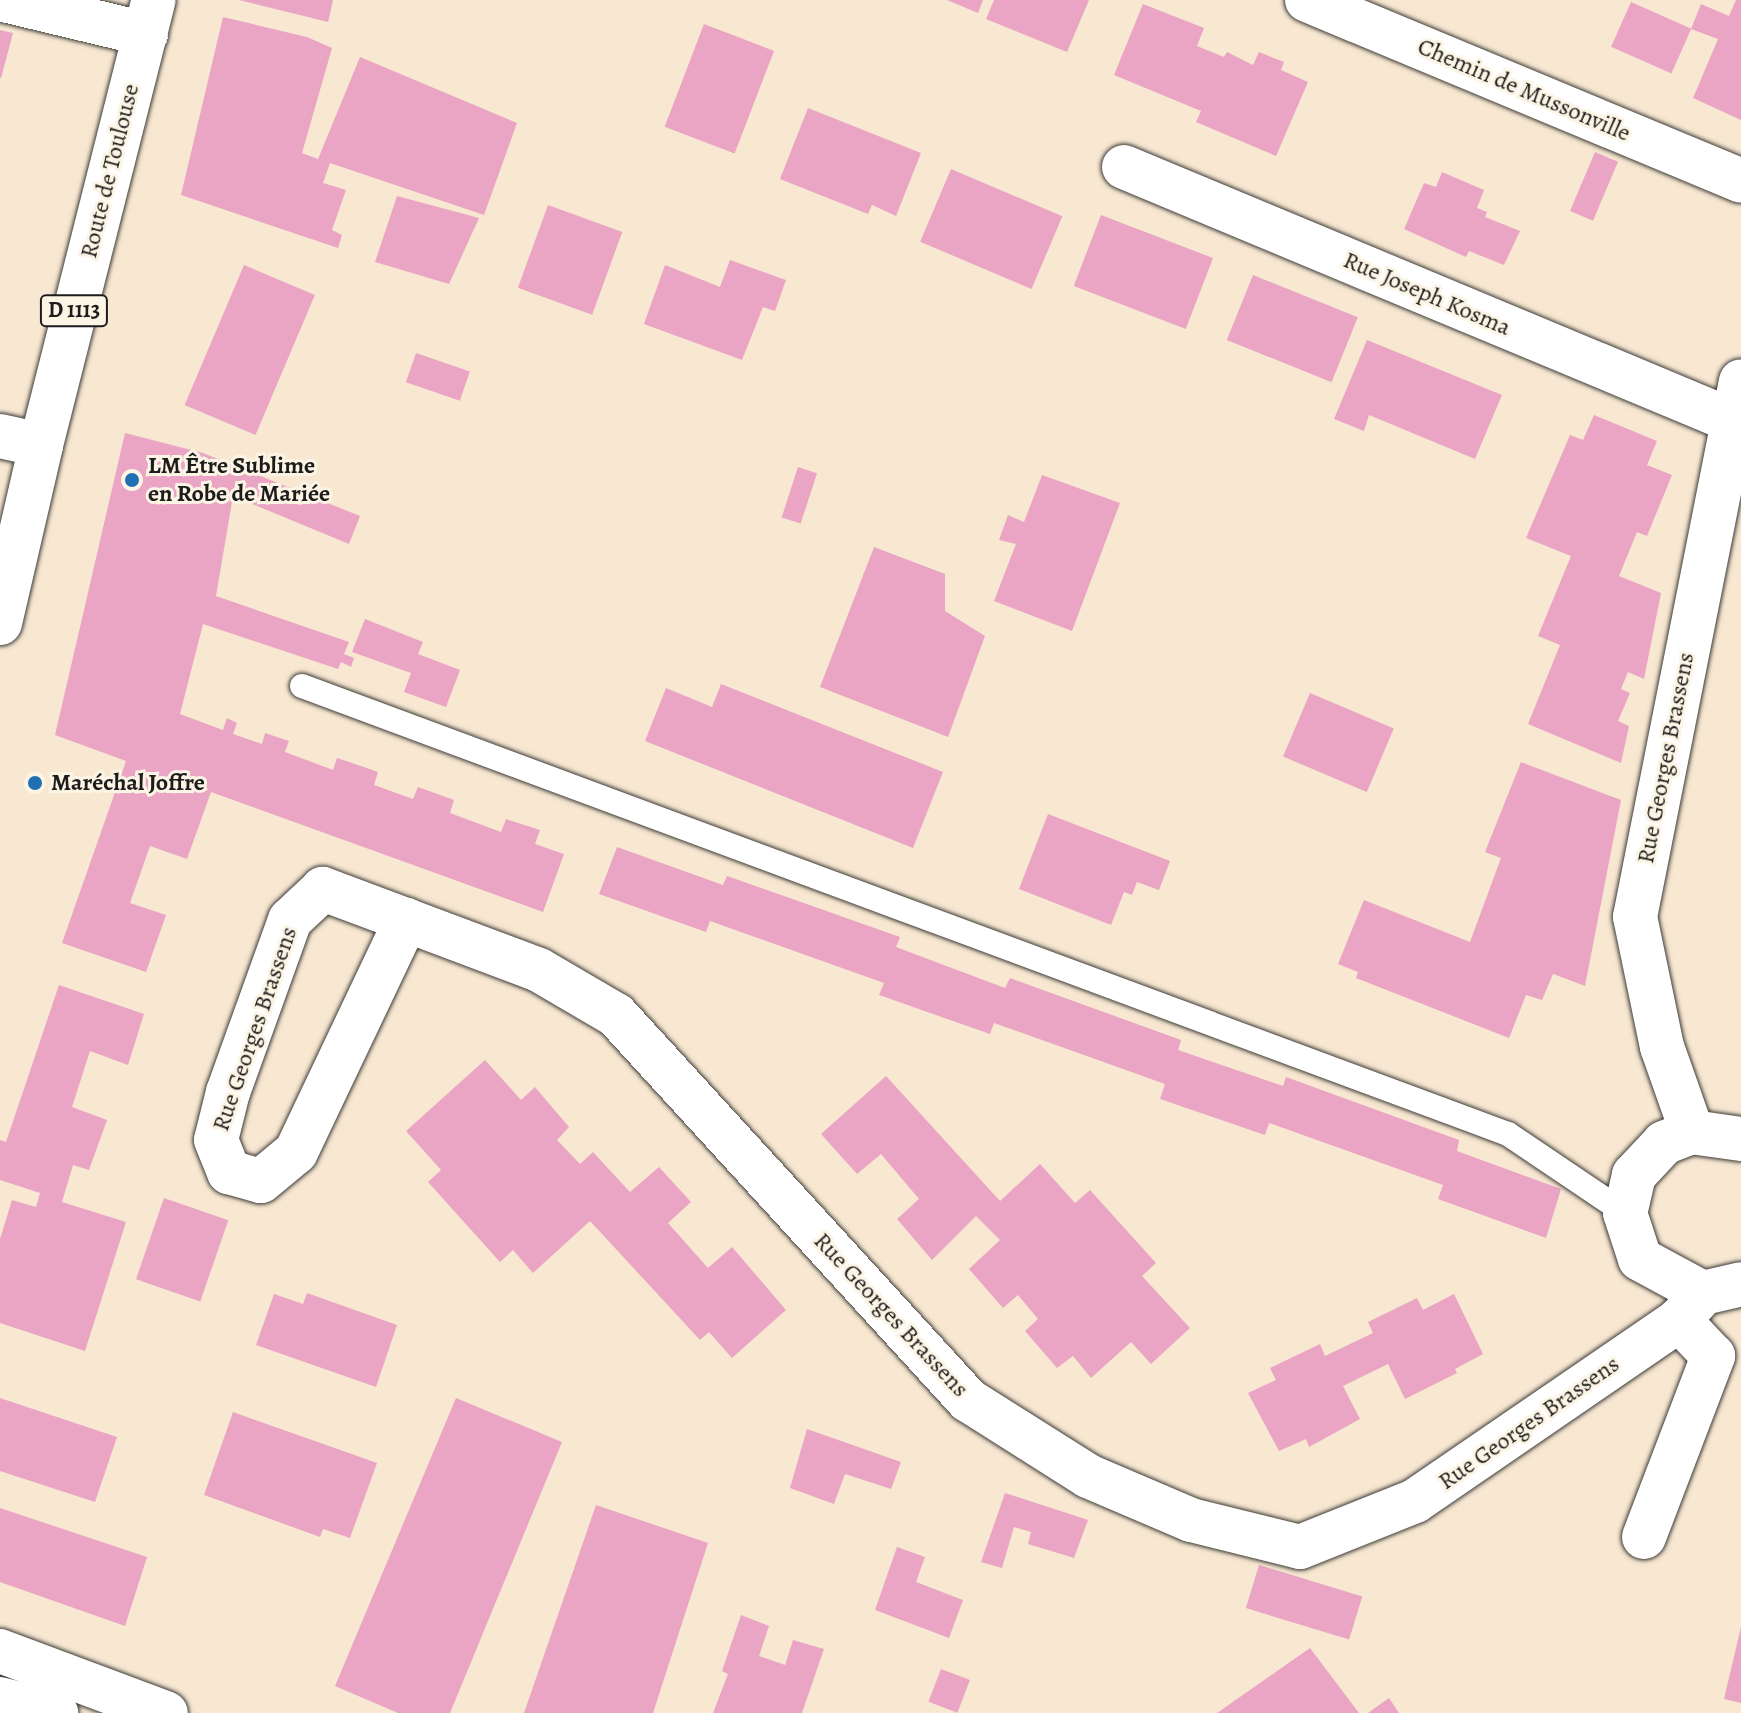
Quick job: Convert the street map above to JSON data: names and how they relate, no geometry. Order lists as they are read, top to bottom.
{
  "streets": {
    "street": [
      "Chemin de Mussonville",
      "Route de Toulouse",
      "Rue Joseph Kosma",
      "D 1113",
      "Rue Georges Brassens"
    ]
  },
  "crossings": [
    ["Rue Joseph Kosma", "Rue Georges Brassens"]
  ],
  "places": ["LM Être Sublime en Robe de Mariée", "Maréchal Joffre"]
}
